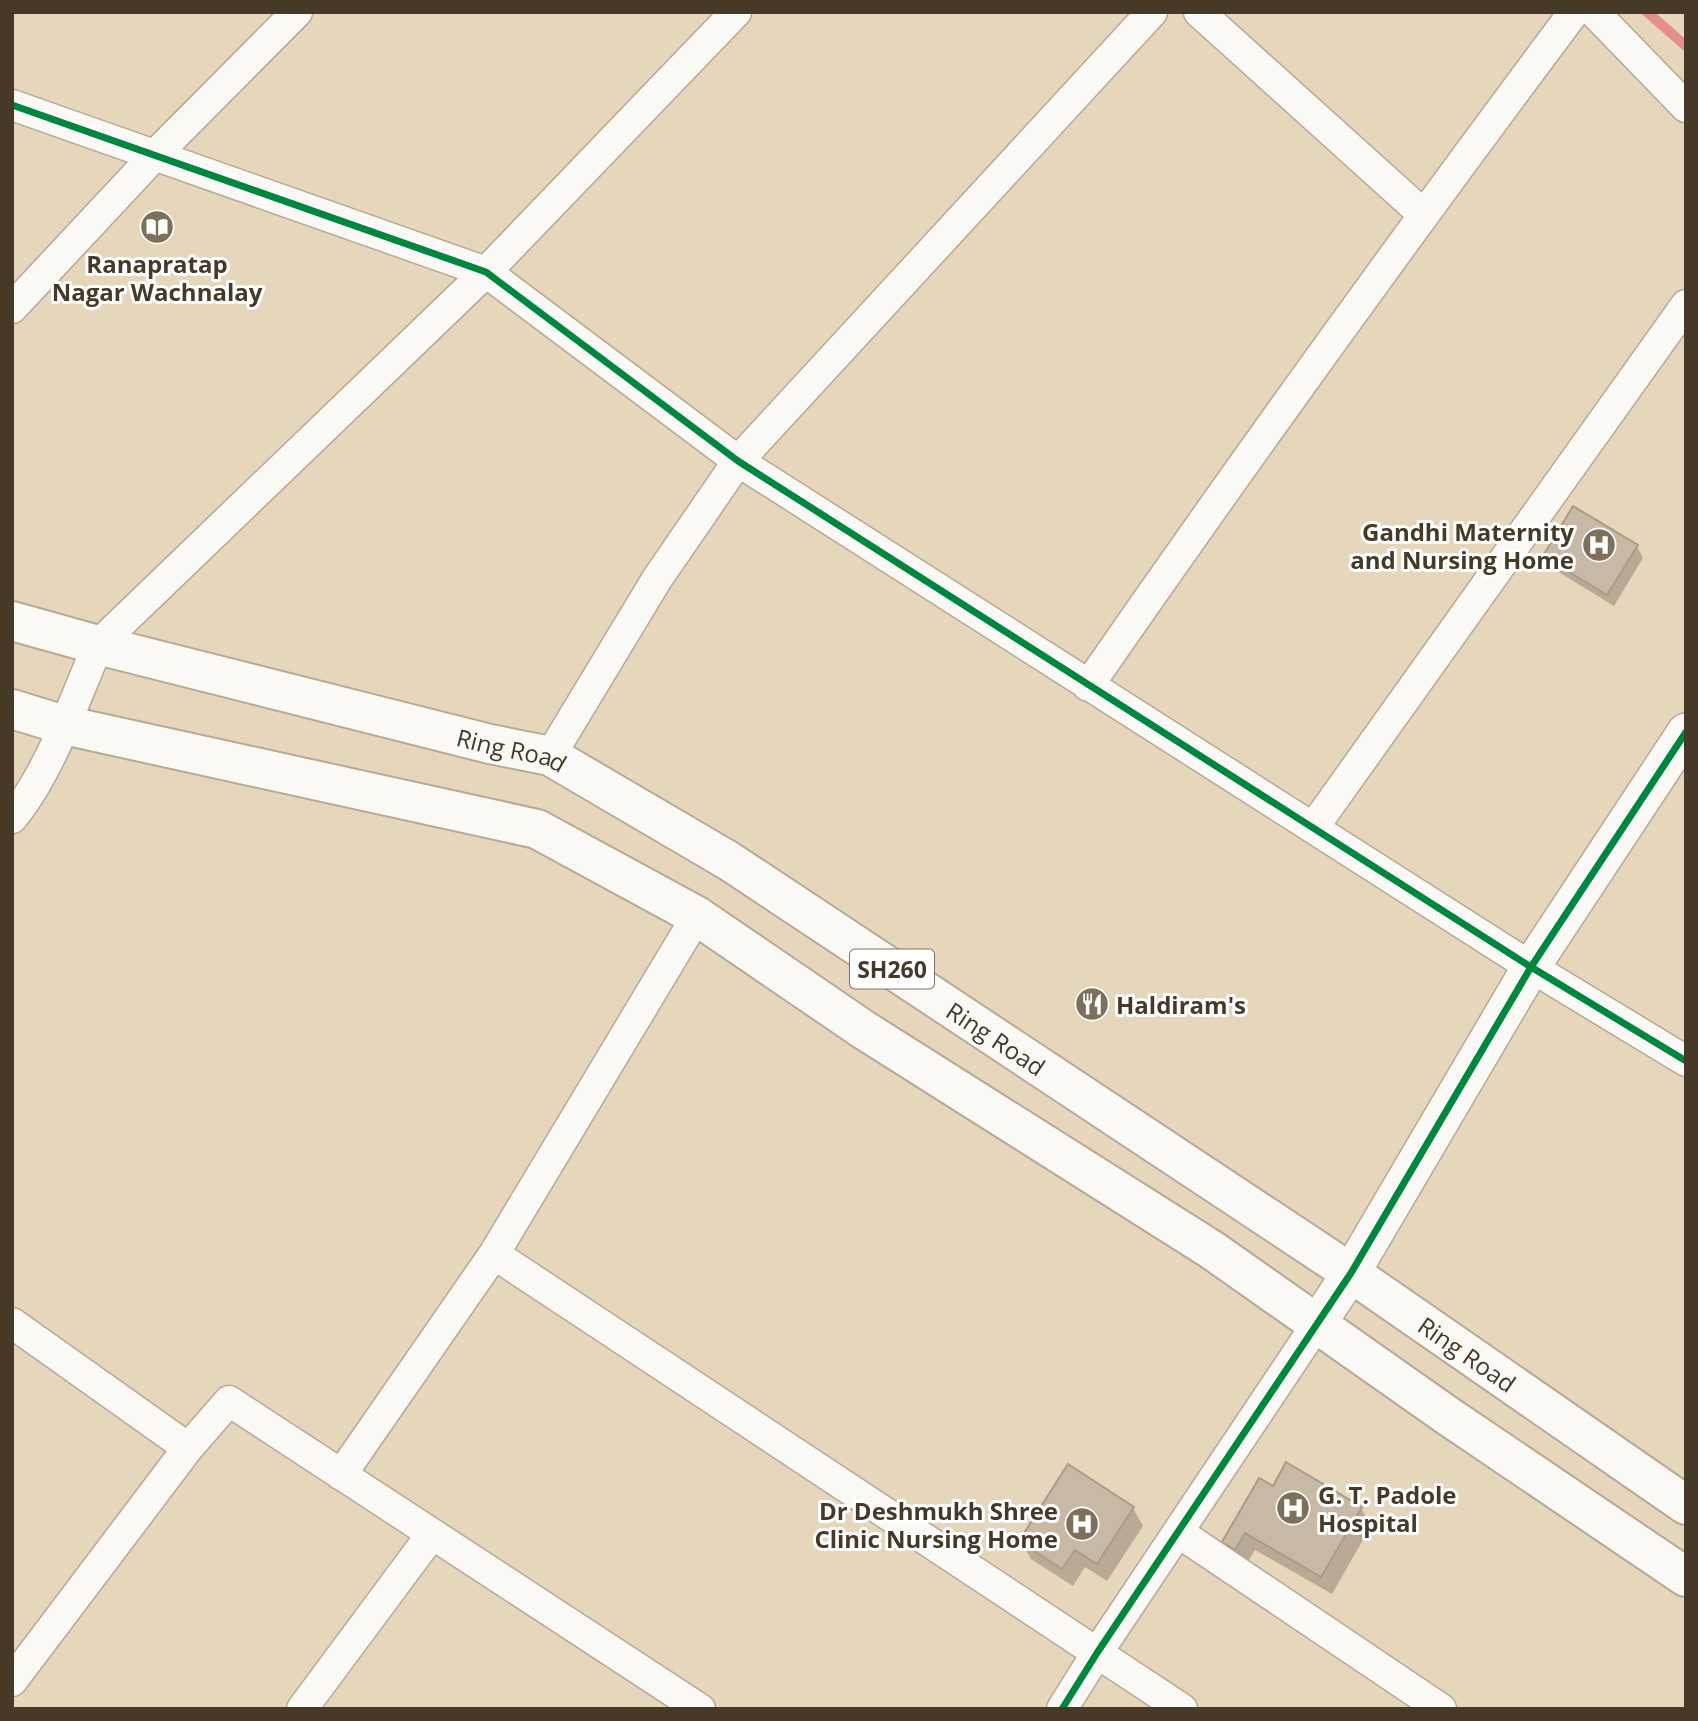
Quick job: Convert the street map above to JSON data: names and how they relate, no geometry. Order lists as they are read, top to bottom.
{
  "streets": {
    "main road": ["Ring Road", "SH260"]
  },
  "places": {
    "library": ["Ranapratap Nagar Wachnalay"],
    "hospital": ["Gandhi Maternity and Nursing Home", "G. T. Padole Hospital", "Dr Deshmukh Shree Clinic Nursing Home"],
    "restaurant": ["Haldiram's"]
  }
}
